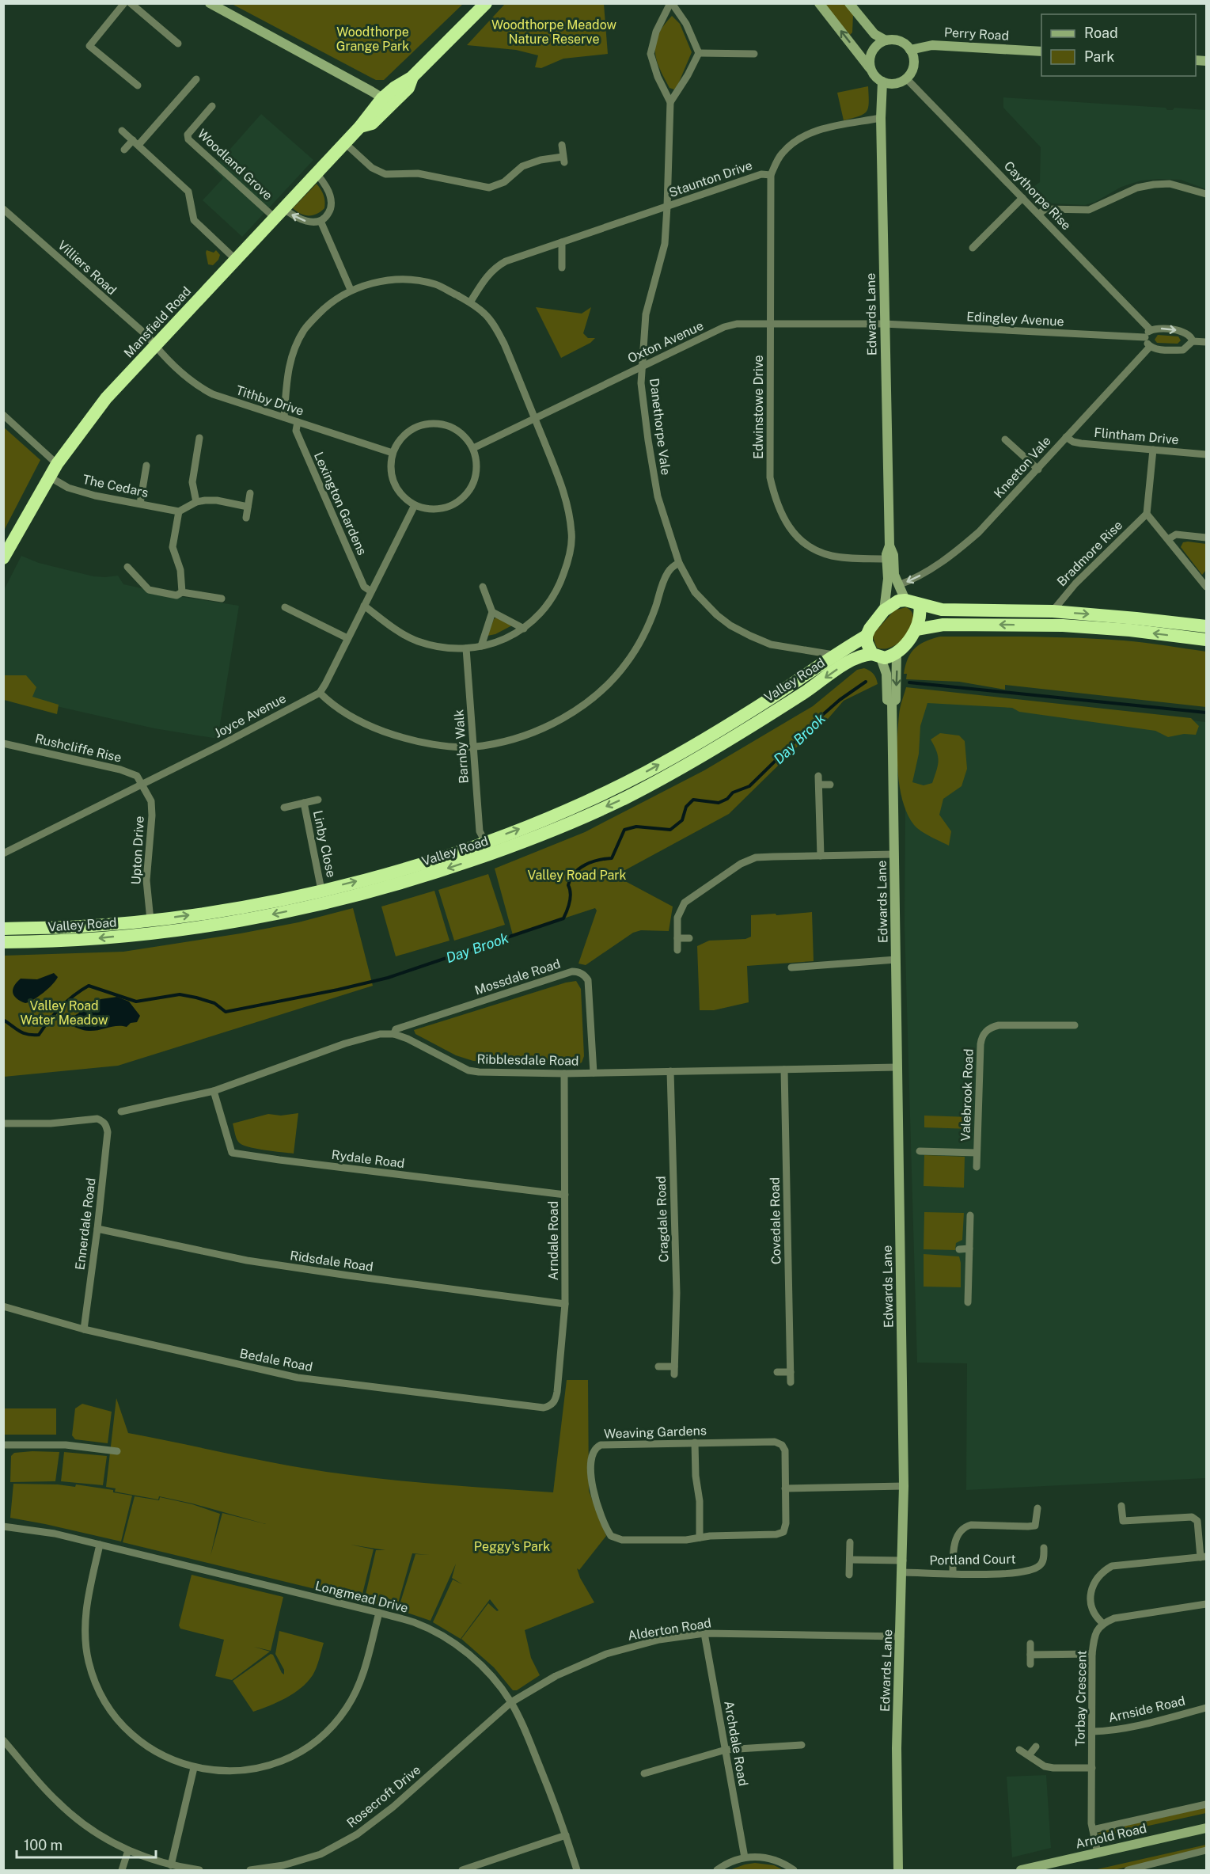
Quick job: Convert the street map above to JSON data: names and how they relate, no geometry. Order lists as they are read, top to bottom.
{
  "streets": {
    "highway": ["Mansfield Road", "Valley Road"],
    "street": [
      "Perry Road",
      "Woodland Grove",
      "Staunton Drive",
      "Caythorpe Rise",
      "Villiers Road",
      "Edwards Lane",
      "Edingley Avenue",
      "Oxton Avenue",
      "Tithby Drive",
      "Edwinstowe Drive",
      "Danethorpe Vale",
      "Flintham Drive",
      "Kneeton Vale",
      "The Cedars",
      "Lexington Gardens",
      "Bradmore Rise",
      "Joyce Avenue",
      "Barnby Walk",
      "Rushcliffe Rise",
      "Linby Close",
      "Upton Drive",
      "Mossdale Road",
      "Ribblesdale Road",
      "Valebrook Road",
      "Rydale Road",
      "Cragdale Road",
      "Covedale Road",
      "Ennerdale Road",
      "Arndale Road",
      "Ridsdale Road",
      "Bedale Road",
      "Weaving Gardens",
      "Portland Court",
      "Longmead Drive",
      "Alderton Road",
      "Torbay Crescent",
      "Arnside Road",
      "Archdale Road",
      "Rosecroft Drive",
      "Arnold Road"
    ]
  },
  "crossings": [
    ["Perry Road", "Caythorpe Rise"],
    ["Perry Road", "Edwards Lane"],
    ["Woodland Grove", "Mansfield Road"],
    ["Staunton Drive", "Edwards Lane"],
    ["Staunton Drive", "Edwinstowe Drive"],
    ["Staunton Drive", "Danethorpe Vale"],
    ["Caythorpe Rise", "Edwards Lane"],
    ["Villiers Road", "Mansfield Road"],
    ["Villiers Road", "Tithby Drive"],
    ["Edwards Lane", "Edingley Avenue"],
    ["Edwards Lane", "Oxton Avenue"],
    ["Edwards Lane", "Edwinstowe Drive"],
    ["Edwards Lane", "Kneeton Vale"],
    ["Edwards Lane", "Valley Road"],
    ["Edwards Lane", "Ribblesdale Road"],
    ["Edwards Lane", "Portland Court"],
    ["Edwards Lane", "Alderton Road"],
    ["Edingley Avenue", "Oxton Avenue"],
    ["Mansfield Road", "Tithby Drive"],
    ["Mansfield Road", "The Cedars"],
    ["Oxton Avenue", "Tithby Drive"],
    ["Oxton Avenue", "Edwinstowe Drive"],
    ["Oxton Avenue", "Danethorpe Vale"],
    ["Tithby Drive", "Lexington Gardens"],
    ["Danethorpe Vale", "Valley Road"],
    ["Flintham Drive", "Kneeton Vale"],
    ["Valley Road", "Barnby Walk"],
    ["Valley Road", "Linby Close"],
    ["Valley Road", "Upton Drive"],
    ["Joyce Avenue", "Rushcliffe Rise"],
    ["Joyce Avenue", "Upton Drive"],
    ["Rushcliffe Rise", "Upton Drive"],
    ["Mossdale Road", "Ribblesdale Road"],
    ["Ribblesdale Road", "Rydale Road"],
    ["Ribblesdale Road", "Cragdale Road"],
    ["Ribblesdale Road", "Covedale Road"],
    ["Ribblesdale Road", "Arndale Road"],
    ["Rydale Road", "Arndale Road"],
    ["Ennerdale Road", "Ridsdale Road"],
    ["Ennerdale Road", "Bedale Road"],
    ["Arndale Road", "Ridsdale Road"],
    ["Arndale Road", "Bedale Road"],
    ["Longmead Drive", "Alderton Road"],
    ["Longmead Drive", "Rosecroft Drive"],
    ["Alderton Road", "Archdale Road"],
    ["Alderton Road", "Rosecroft Drive"],
    ["Torbay Crescent", "Arnside Road"],
    ["Torbay Crescent", "Arnold Road"]
  ],
  "one_way": ["Kneeton Vale"],
  "water": ["Day Brook"],
  "parks": [
    "Woodthorpe Meadow Nature Reserve",
    "Woodthorpe Grange Park",
    "Valley Road Park",
    "Valley Road Water Meadow",
    "Peggy's Park"
  ],
  "legend": ["Road", "Park"],
  "scale_bar": "100 m"
}
